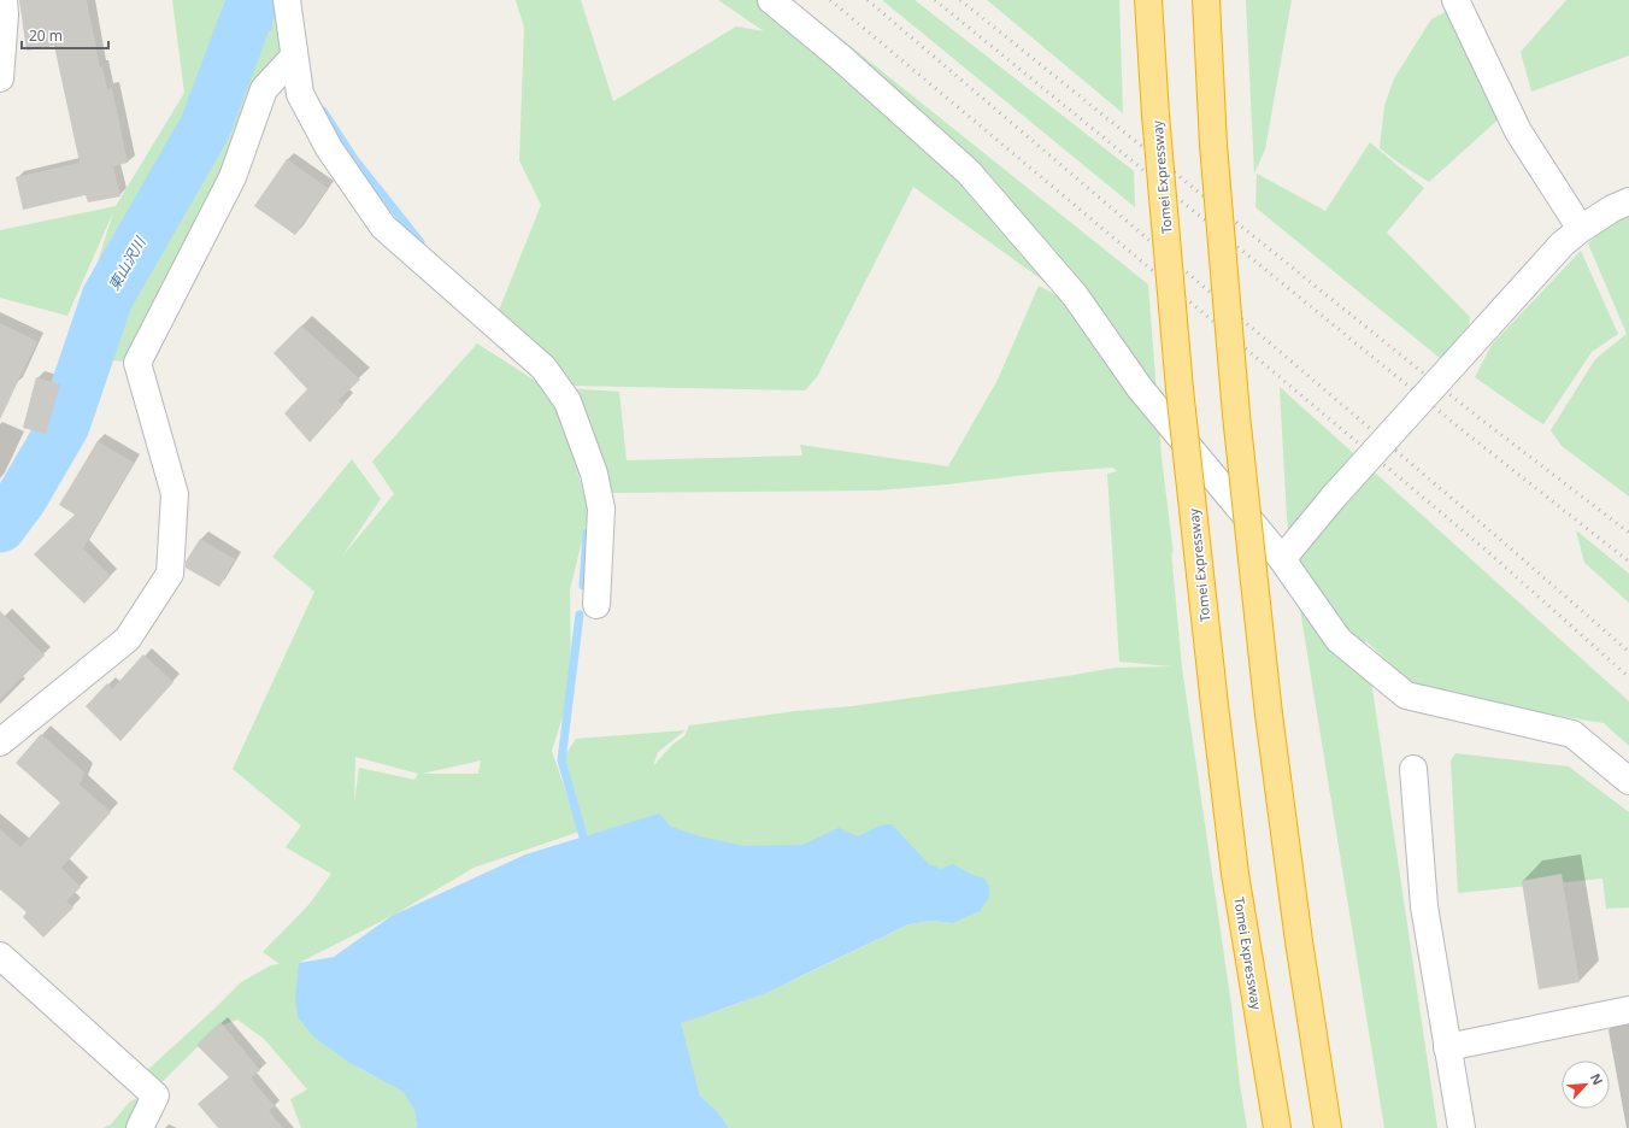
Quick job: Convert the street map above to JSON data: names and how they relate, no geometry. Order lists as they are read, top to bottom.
{
  "streets": {
    "highway": ["Tomei Expressway"]
  },
  "water": ["東山沢川"],
  "scale_bar": "20 m",
  "north": "top right"
}
